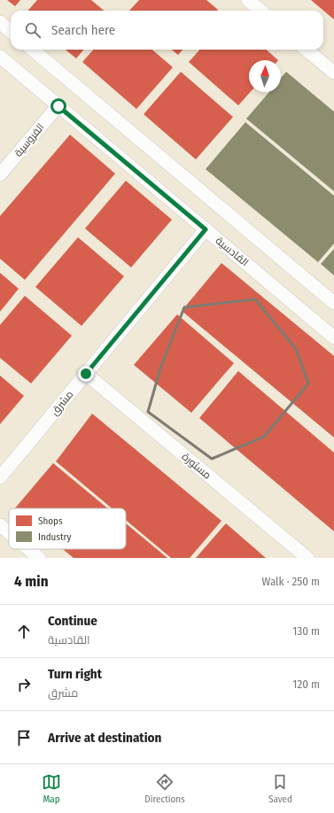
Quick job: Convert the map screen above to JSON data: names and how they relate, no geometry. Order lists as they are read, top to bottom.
{
  "streets": {
    "street": [
      "الفروسية",
      "القادسية",
      "مشرق",
      "مستورة"
    ]
  },
  "crossings": [
    ["الفروسية", "القادسية"],
    ["القادسية", "مشرق"],
    ["مشرق", "مستورة"]
  ],
  "legend": ["Shops", "Industry"],
  "north": "top",
  "page": {
    "search": "Search here",
    "heading": ["4 min", "Walk · 250 m"],
    "list": [
      ["Continue", "القادسية", "130 m"],
      ["Turn right", "مشرق", "120 m"],
      "Arrive at destination"
    ],
    "nav": ["Map", "Directions", "Saved"]
  }
}
